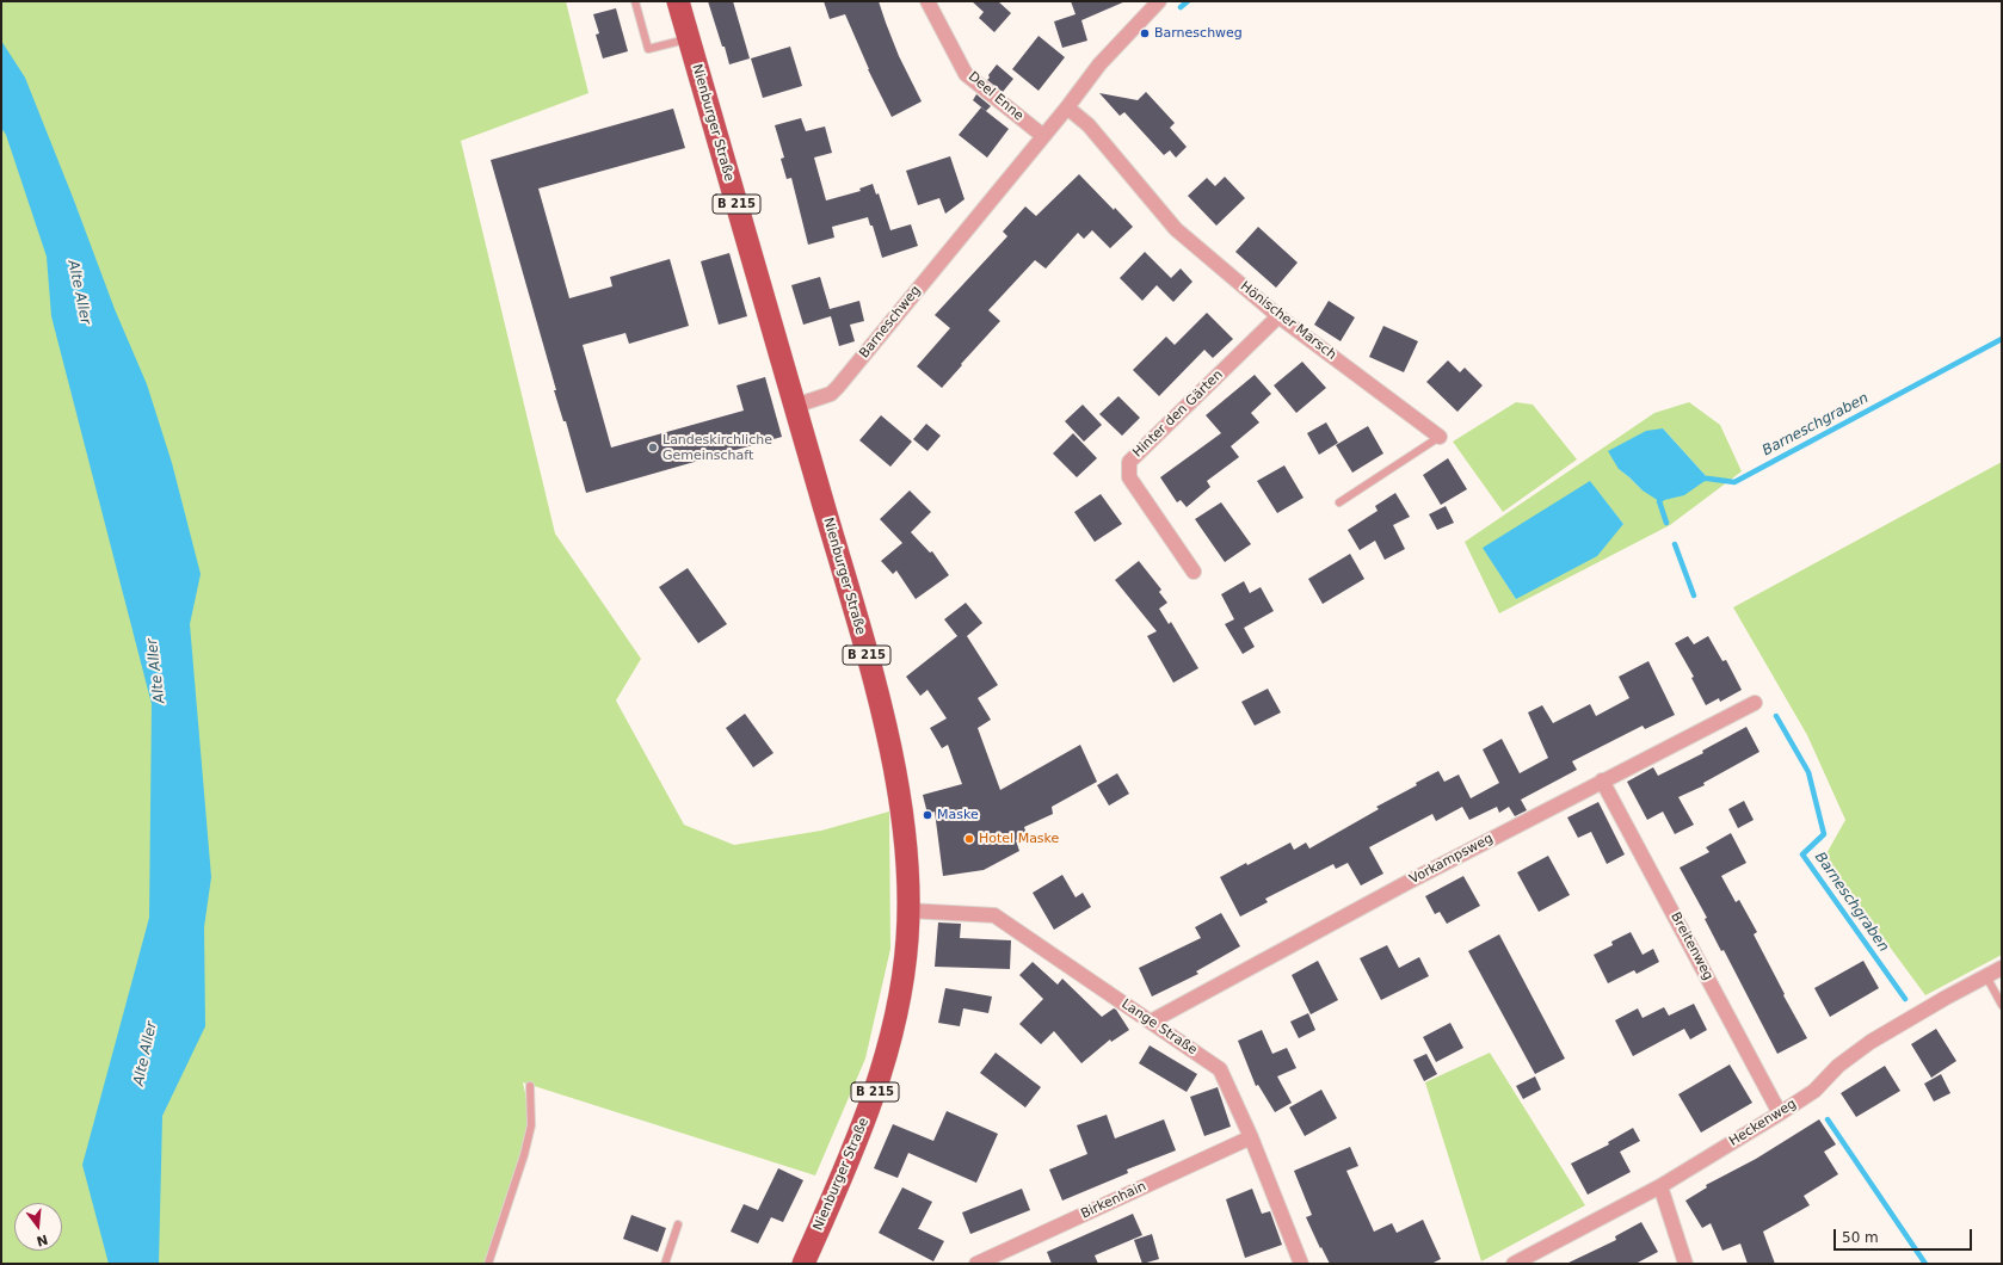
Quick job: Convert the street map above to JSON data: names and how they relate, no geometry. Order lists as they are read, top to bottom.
{
  "streets": {
    "main road": ["Nienburger Straße", "B 215"],
    "street": [
      "Deel Enne",
      "Hönischer Marsch",
      "Barneschweg",
      "Hinter den Gärten",
      "Vorkampsweg",
      "Breitenweg",
      "Lange Straße",
      "Heckenweg",
      "Birkenhain"
    ]
  },
  "crossings": [
    ["Deel Enne", "Barneschweg"],
    ["Nienburger Straße", "Barneschweg"],
    ["Nienburger Straße", "Lange Straße"],
    ["Hönischer Marsch", "Barneschweg"],
    ["Hönischer Marsch", "Hinter den Gärten"],
    ["Vorkampsweg", "Breitenweg"],
    ["Vorkampsweg", "Lange Straße"],
    ["Breitenweg", "Heckenweg"],
    ["Lange Straße", "Birkenhain"]
  ],
  "water": ["Alte Aller", "Barneschgraben"],
  "places": [
    "Barneschweg",
    "Landeskirchliche Gemeinschaft",
    "Maske",
    "Hotel Maske"
  ],
  "scale_bar": "50 m",
  "north": "bottom"
}
